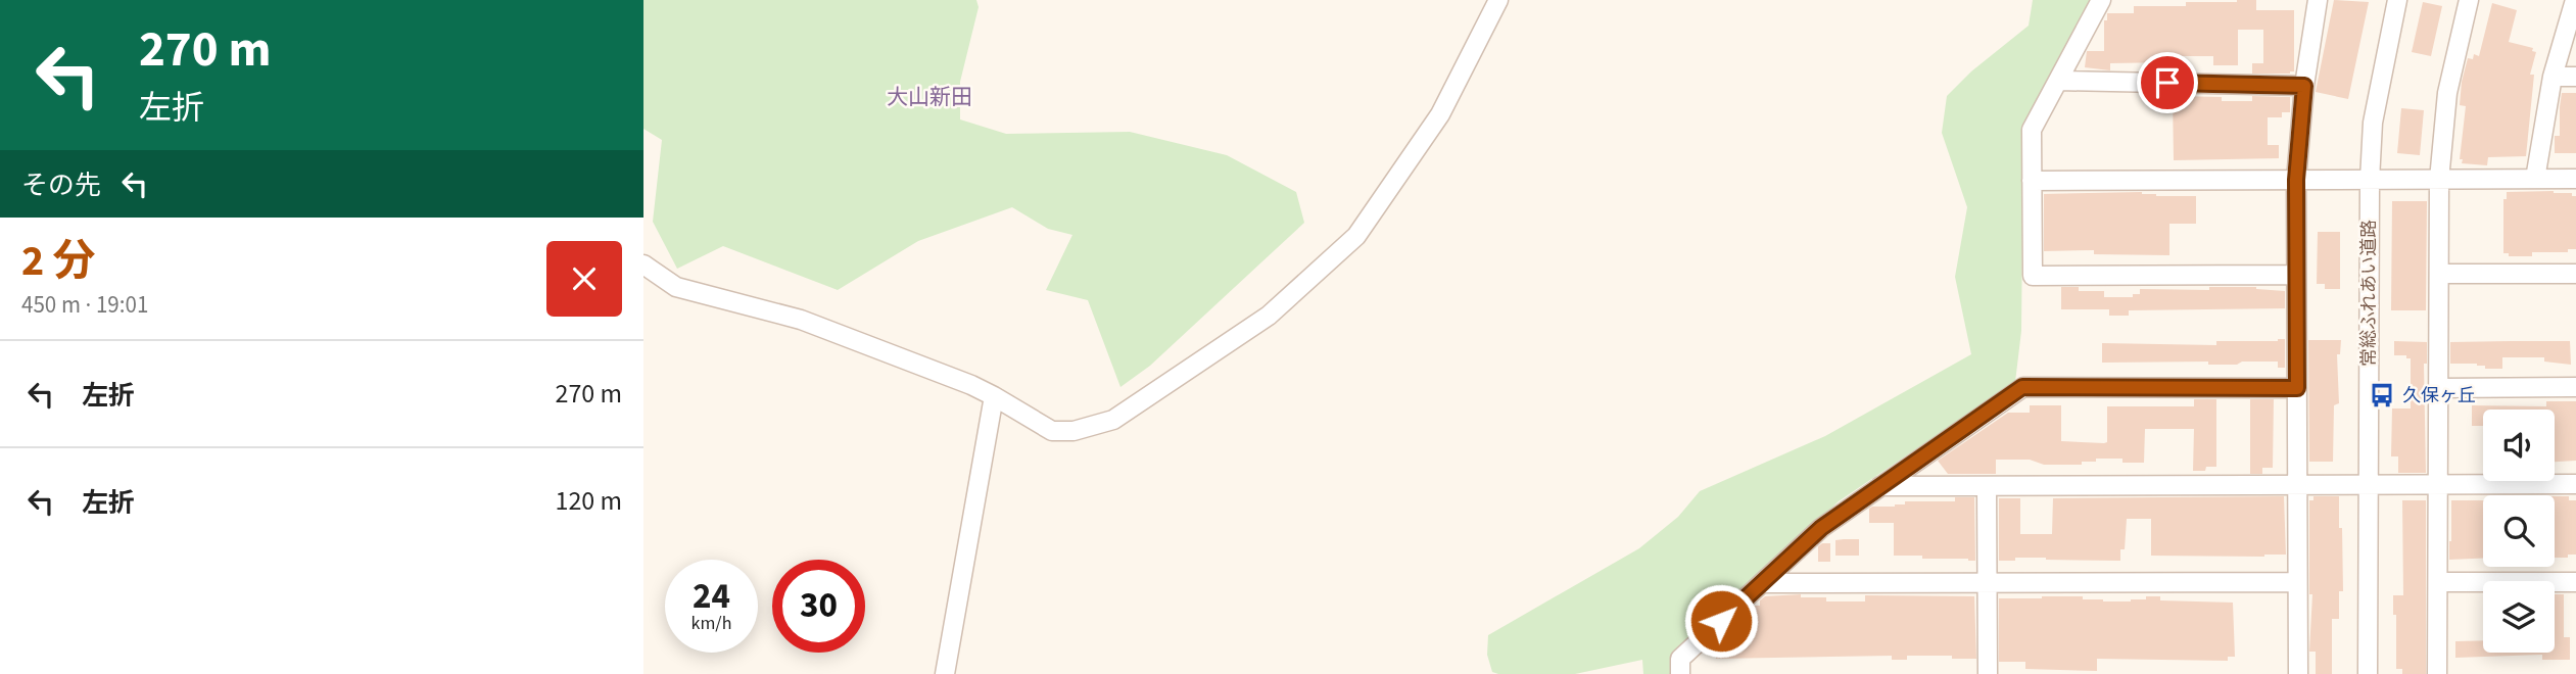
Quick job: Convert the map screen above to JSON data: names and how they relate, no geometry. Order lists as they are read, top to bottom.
{
  "streets": {
    "street": ["常総ふれあい道路"]
  },
  "districts": ["大山新田"],
  "places": {
    "bus stop": ["久保ヶ丘"]
  },
  "page": {
    "turn": ["270 m", "左折"],
    "then": "その先",
    "heading": ["2 分", "450 m · 19:01"],
    "list": [
      {
        "name": "左折",
        "value": "270 m"
      },
      {
        "name": "左折",
        "value": "120 m"
      }
    ],
    "speed": "24 km/h",
    "limit": "30"
  }
}
